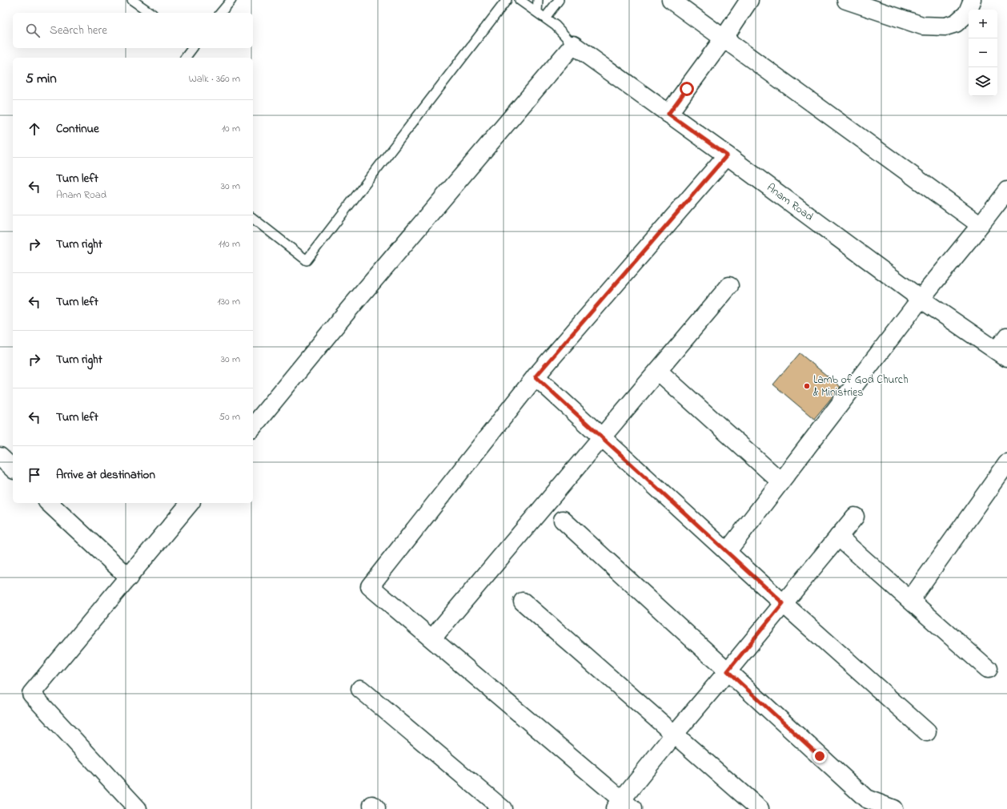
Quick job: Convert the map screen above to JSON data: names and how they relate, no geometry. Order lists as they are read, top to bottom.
{
  "streets": {
    "street": ["Anam Road"]
  },
  "places": ["Lamb of God Church & Ministries"],
  "page": {
    "map_buttons": ["+", "−"],
    "search": "Search here",
    "heading": ["5 min", "Walk · 360 m"],
    "list": [
      ["Continue", "10 m"],
      ["Turn left", "Anam Road", "30 m"],
      ["Turn right", "110 m"],
      ["Turn left", "130 m"],
      ["Turn right", "30 m"],
      ["Turn left", "50 m"],
      "Arrive at destination"
    ]
  }
}
